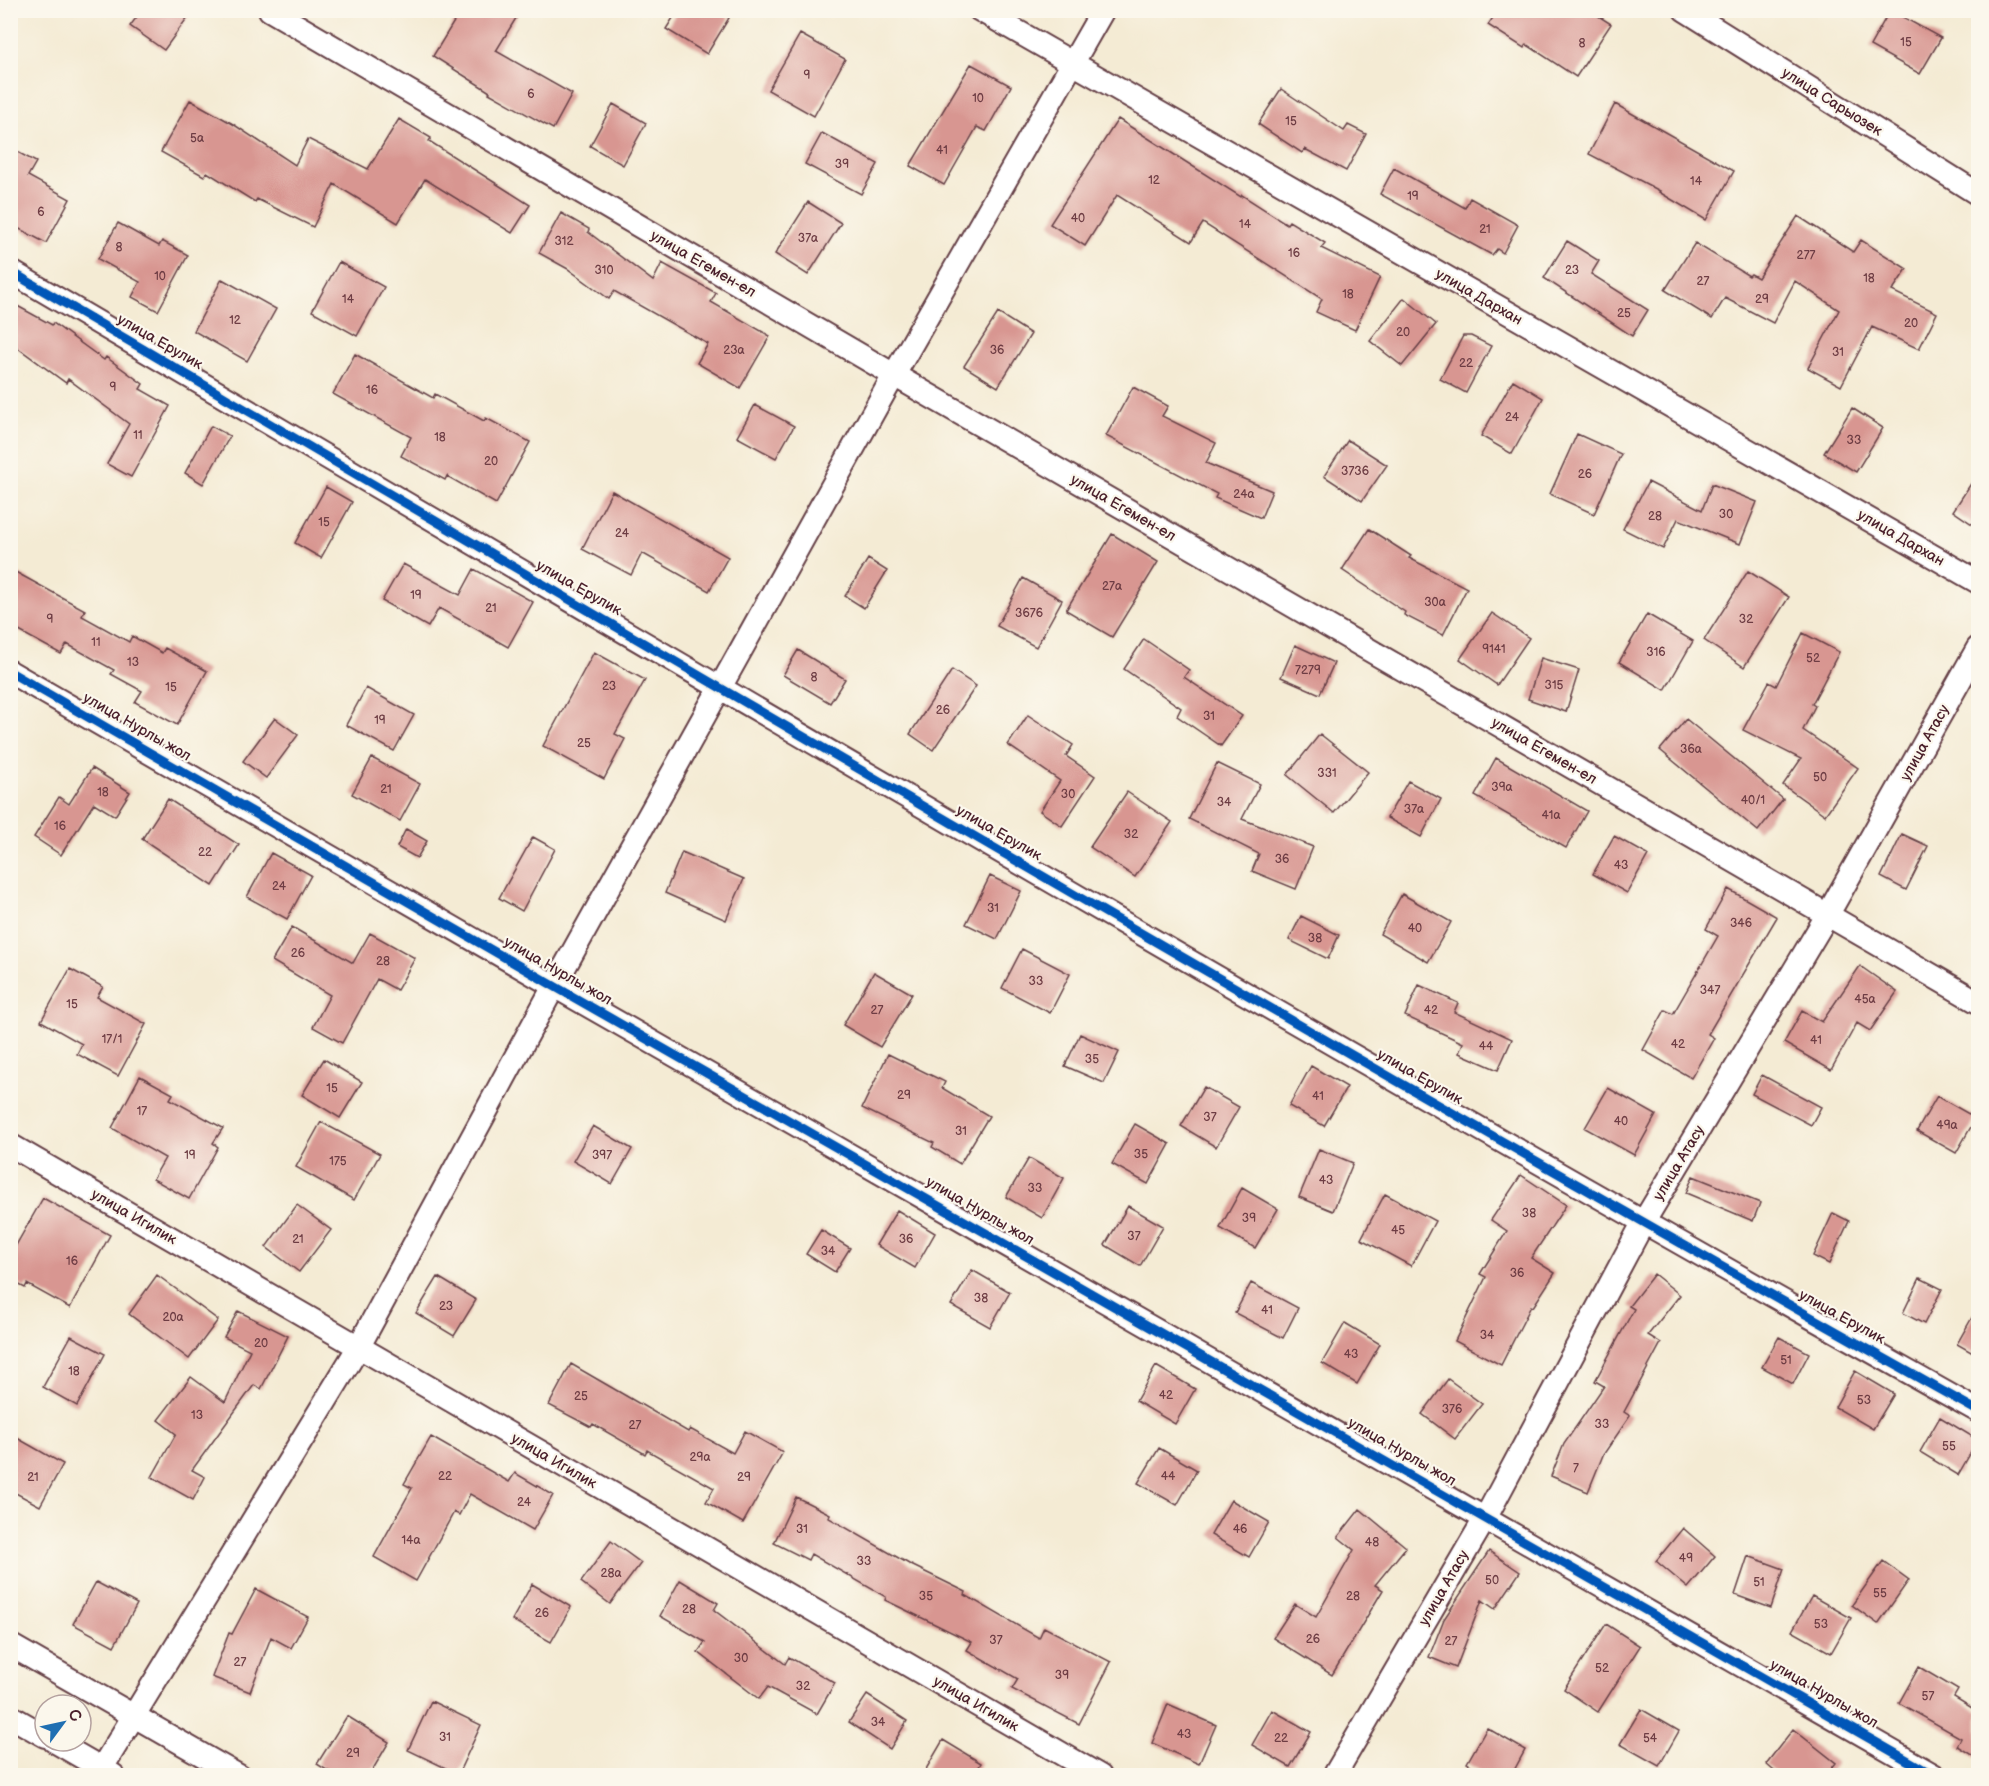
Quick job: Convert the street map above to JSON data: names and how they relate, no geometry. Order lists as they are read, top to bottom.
{
  "streets": {
    "street": [
      "улица Сарыозек",
      "улица Егемен-ел",
      "улица Дархан",
      "улица Ерулик",
      "улица Нурлы жол",
      "улица Атасу",
      "улица Игилик"
    ]
  },
  "crossings": [
    ["улица Егемен-ел", "улица Атасу"],
    ["улица Ерулик", "улица Атасу"],
    ["улица Нурлы жол", "улица Атасу"]
  ],
  "house_numbers": [
    "15",
    "8",
    "9",
    "6",
    "10",
    "15",
    "5а",
    "41",
    "39",
    "12",
    "14",
    "19",
    "6",
    "40",
    "14",
    "21",
    "37а",
    "312",
    "8",
    "16",
    "277",
    "310",
    "23",
    "10",
    "18",
    "27",
    "18",
    "14",
    "29",
    "25",
    "12",
    "20",
    "20",
    "23а",
    "36",
    "31",
    "22",
    "9",
    "16",
    "24",
    "11",
    "18",
    "33",
    "20",
    "3736",
    "26",
    "24а",
    "30",
    "28",
    "15",
    "24",
    "27а",
    "19",
    "30а",
    "21",
    "3676",
    "9",
    "32",
    "11",
    "9141",
    "316",
    "52",
    "13",
    "7279",
    "8",
    "315",
    "23",
    "15",
    "26",
    "31",
    "19",
    "25",
    "36а",
    "331",
    "50",
    "39а",
    "21",
    "18",
    "30",
    "40/1",
    "34",
    "37а",
    "41а",
    "16",
    "32",
    "22",
    "36",
    "43",
    "24",
    "31",
    "346",
    "40",
    "38",
    "26",
    "28",
    "33",
    "347",
    "45а",
    "15",
    "27",
    "42",
    "17/1",
    "41",
    "42",
    "44",
    "35",
    "15",
    "29",
    "41",
    "17",
    "37",
    "40",
    "49а",
    "31",
    "35",
    "19",
    "397",
    "175",
    "43",
    "33",
    "38",
    "39",
    "45",
    "37",
    "21",
    "36",
    "34",
    "16",
    "36",
    "38",
    "23",
    "41",
    "20а",
    "34",
    "20",
    "43",
    "51",
    "18",
    "42",
    "25",
    "53",
    "376",
    "13",
    "33",
    "27",
    "55",
    "29а",
    "7",
    "22",
    "44",
    "21",
    "29",
    "24",
    "31",
    "46",
    "14а",
    "48",
    "49",
    "33",
    "28а",
    "50",
    "51",
    "55",
    "35",
    "28",
    "28",
    "26",
    "53",
    "26",
    "37",
    "27",
    "30",
    "27",
    "52",
    "39",
    "32",
    "57",
    "34",
    "43",
    "31",
    "22",
    "54",
    "29"
  ],
  "north": "top right"
}
